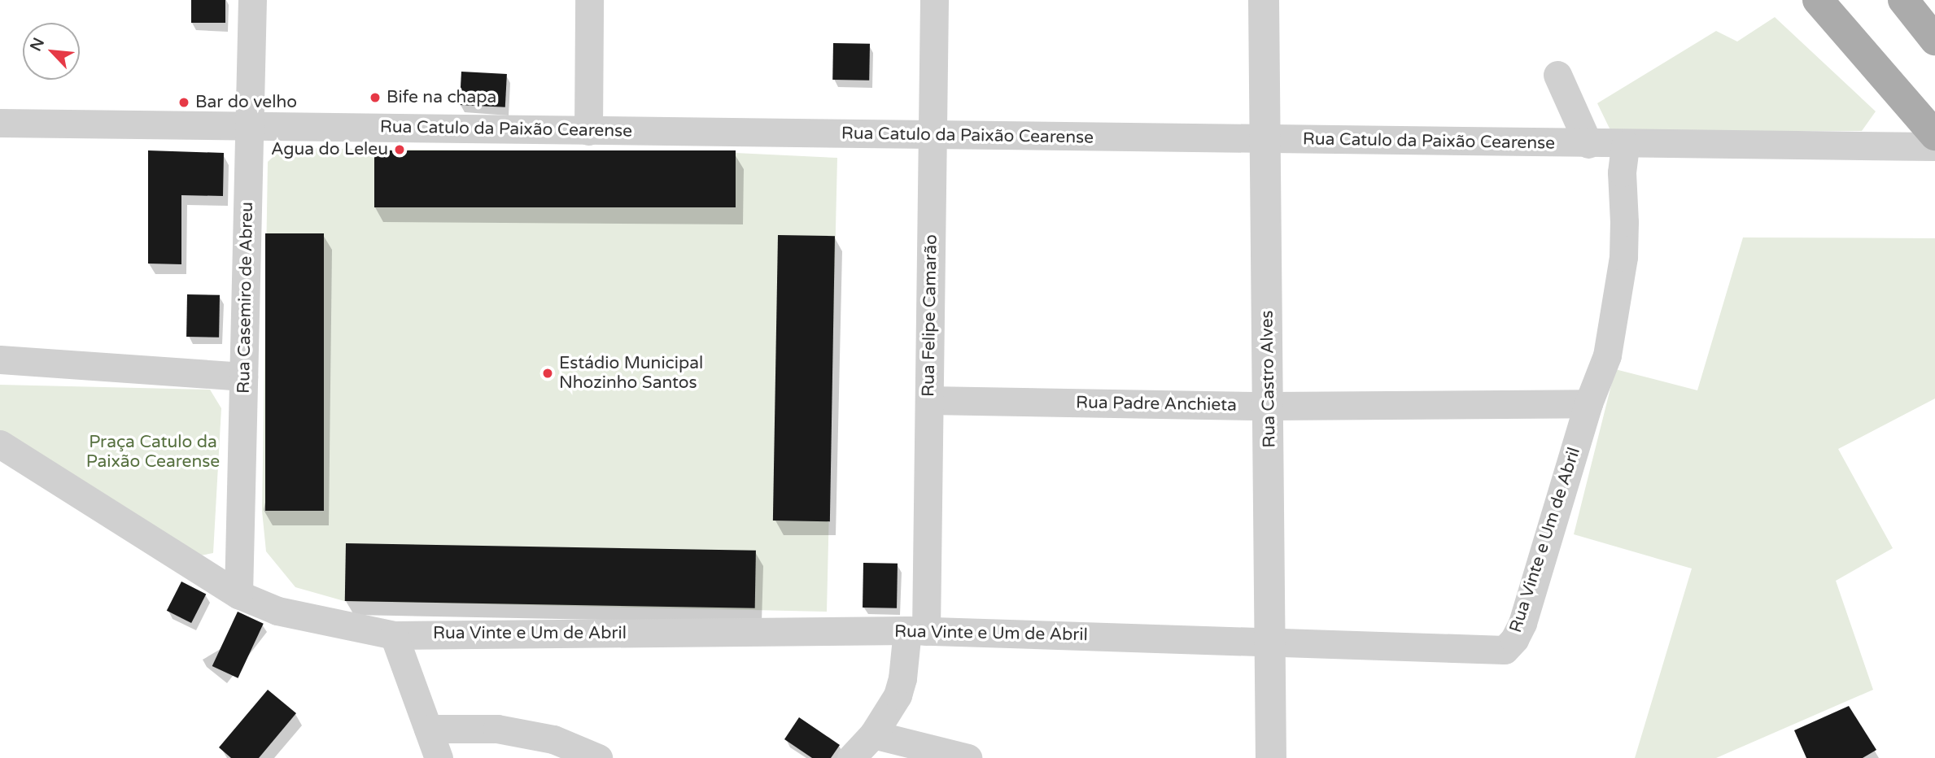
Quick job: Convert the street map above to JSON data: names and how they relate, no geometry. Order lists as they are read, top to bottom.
{
  "streets": {
    "street": [
      "Rua Catulo da Paixão Cearense",
      "Rua Casemiro de Abreu",
      "Rua Felipe Camarão",
      "Rua Castro Alves",
      "Rua Padre Anchieta",
      "Rua Vinte e Um de Abril"
    ]
  },
  "crossings": [
    ["Rua Catulo da Paixão Cearense", "Rua Casemiro de Abreu"],
    ["Rua Catulo da Paixão Cearense", "Rua Felipe Camarão"],
    ["Rua Catulo da Paixão Cearense", "Rua Castro Alves"],
    ["Rua Catulo da Paixão Cearense", "Rua Vinte e Um de Abril"],
    ["Rua Casemiro de Abreu", "Rua Vinte e Um de Abril"],
    ["Rua Felipe Camarão", "Rua Padre Anchieta"],
    ["Rua Felipe Camarão", "Rua Vinte e Um de Abril"],
    ["Rua Castro Alves", "Rua Padre Anchieta"],
    ["Rua Castro Alves", "Rua Vinte e Um de Abril"],
    ["Rua Padre Anchieta", "Rua Vinte e Um de Abril"]
  ],
  "parks": ["Praça Catulo da Paixão Cearense"],
  "places": [
    "Bife na chapa",
    "Bar do velho",
    "Agua do Leleu",
    "Estádio Municipal Nhozinho Santos"
  ],
  "north": "top left"
}
